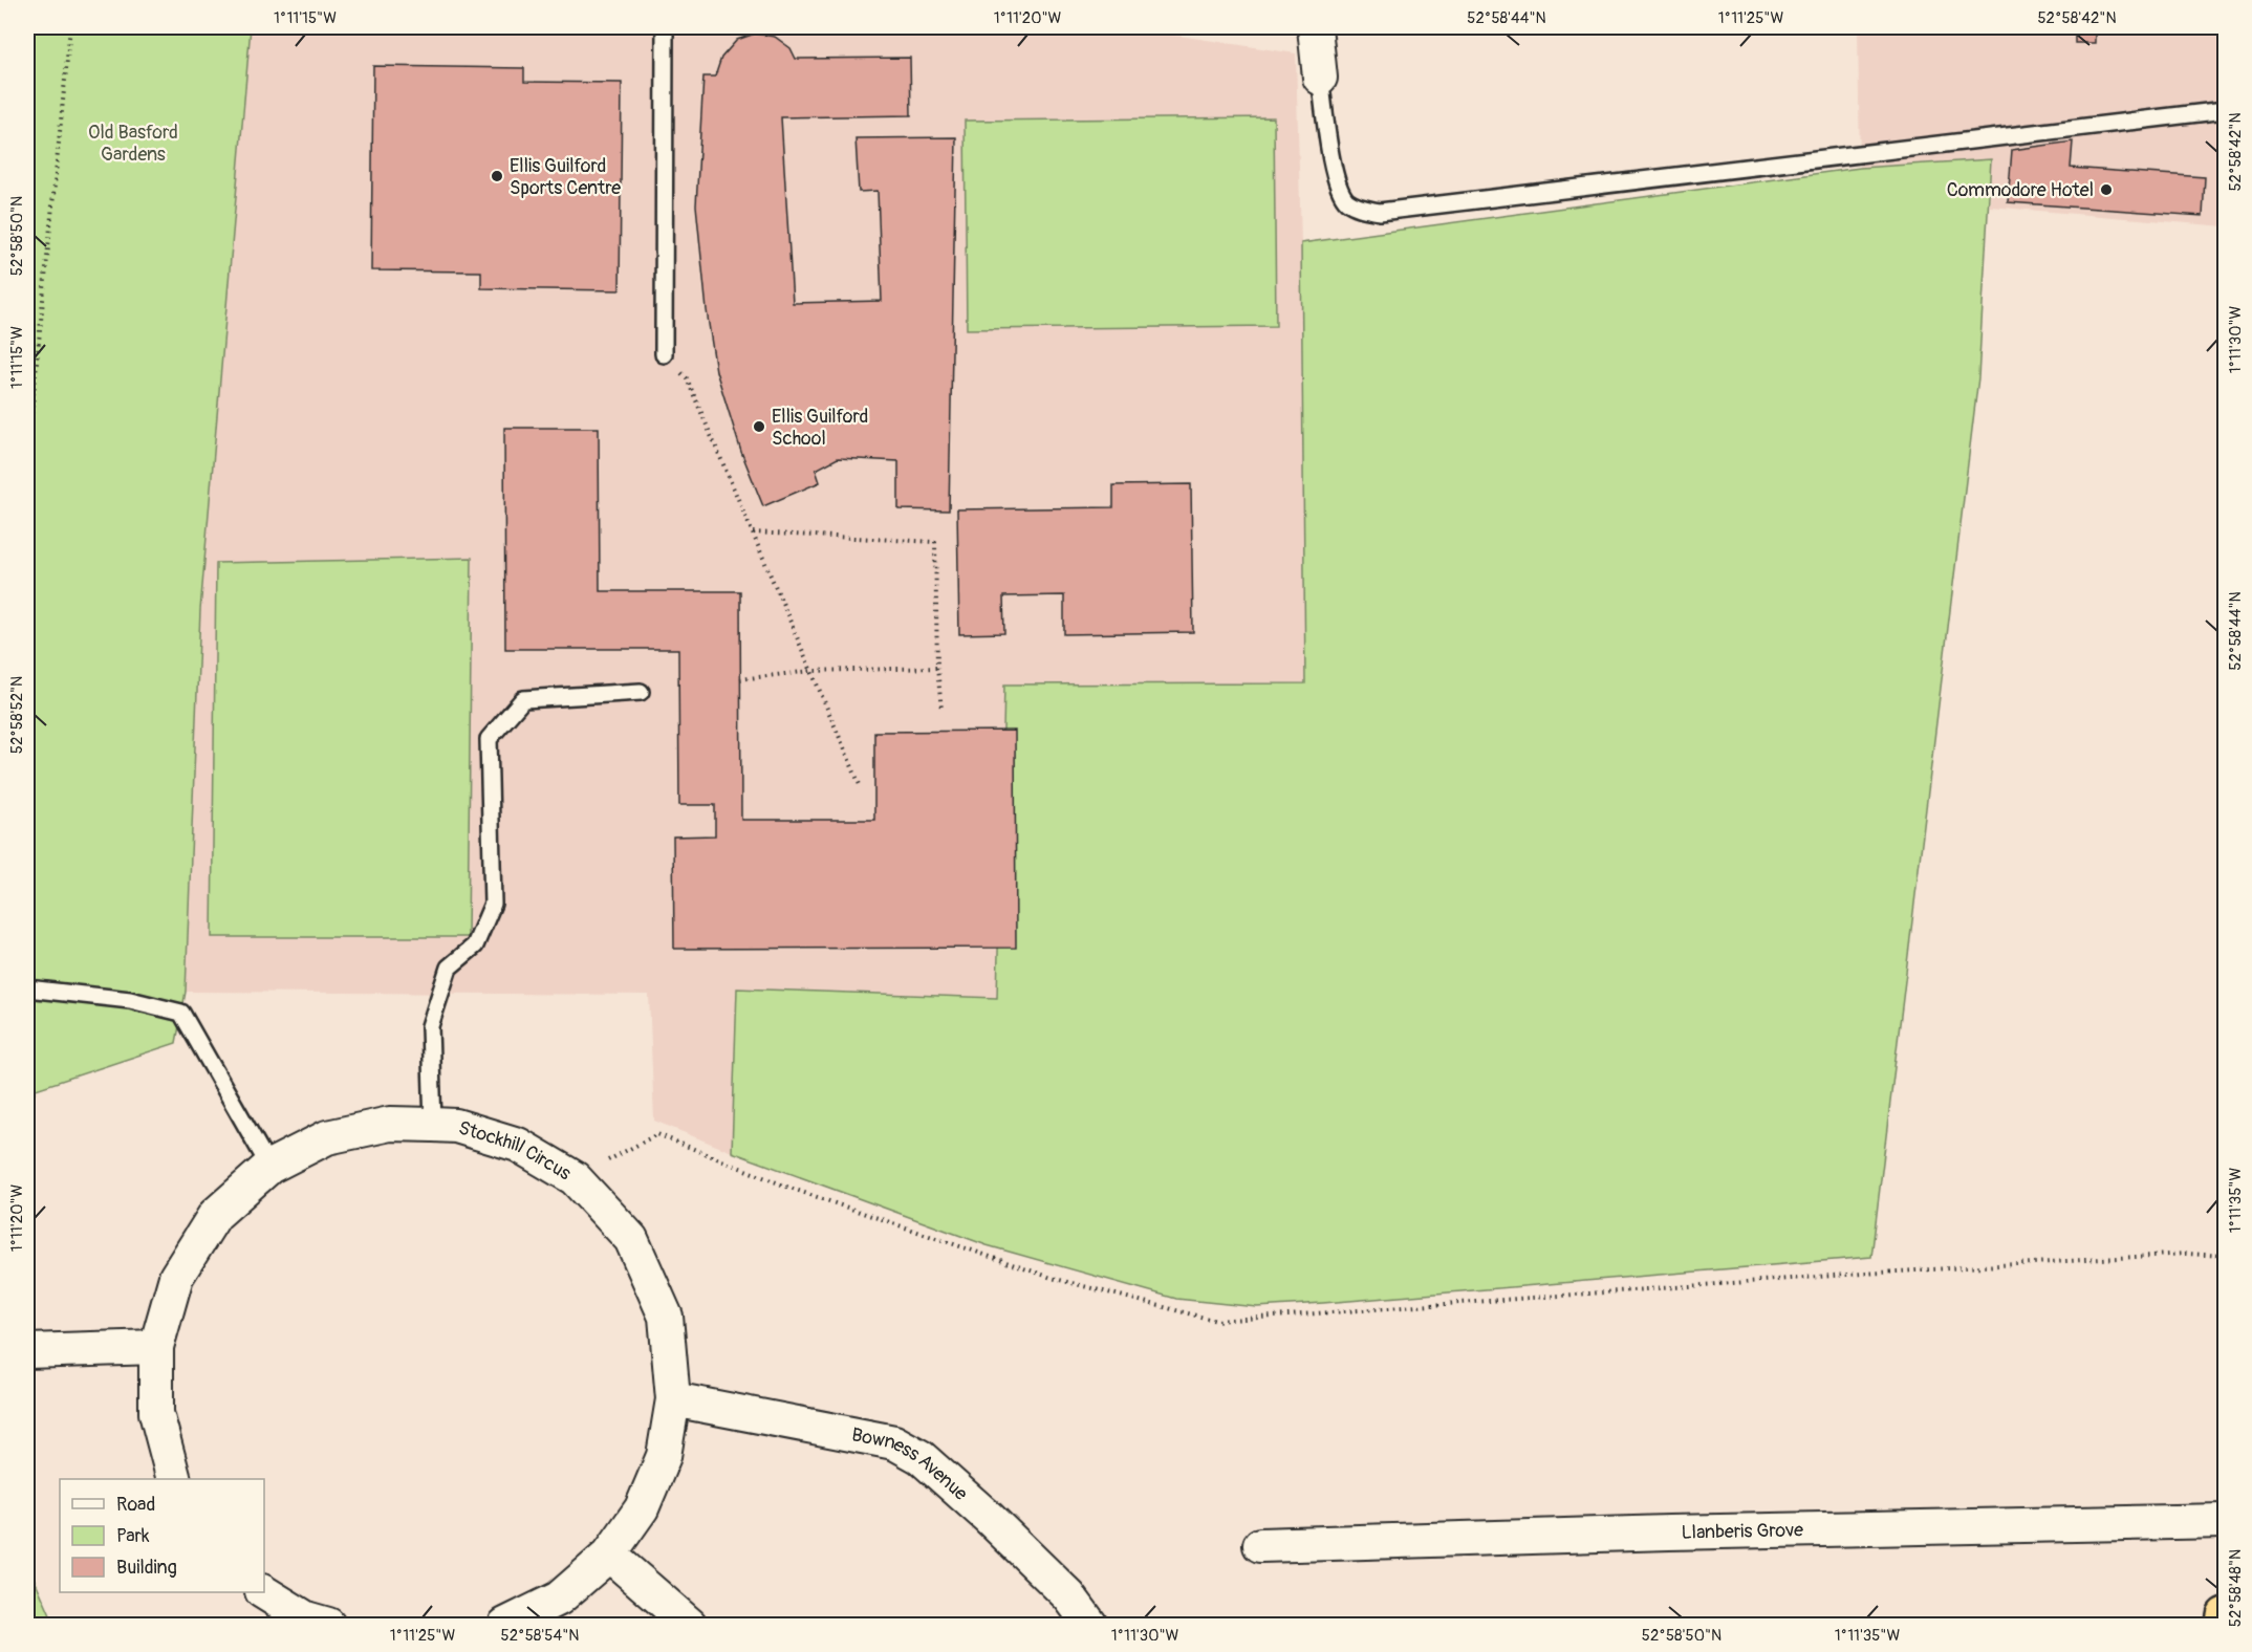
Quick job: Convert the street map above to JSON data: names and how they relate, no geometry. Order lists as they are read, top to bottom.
{
  "streets": {
    "street": ["Stockhill Circus", "Bowness Avenue", "Llanberis Grove"]
  },
  "crossings": [
    ["Stockhill Circus", "Bowness Avenue"]
  ],
  "parks": ["Old Basford Gardens"],
  "places": ["Ellis Guilford Sports Centre", "Commodore Hotel", "Ellis Guilford School"],
  "legend": ["Road", "Park", "Building"],
  "coordinates": [
    "1°11'15\"W",
    "1°11'20\"W",
    "52°58'44\"N",
    "1°11'25\"W",
    "52°58'42\"N",
    "52°58'50\"N",
    "1°11'30\"W",
    "52°58'52\"N",
    "1°11'35\"W",
    "52°58'48\"N",
    "52°58'54\"N"
  ]
}
